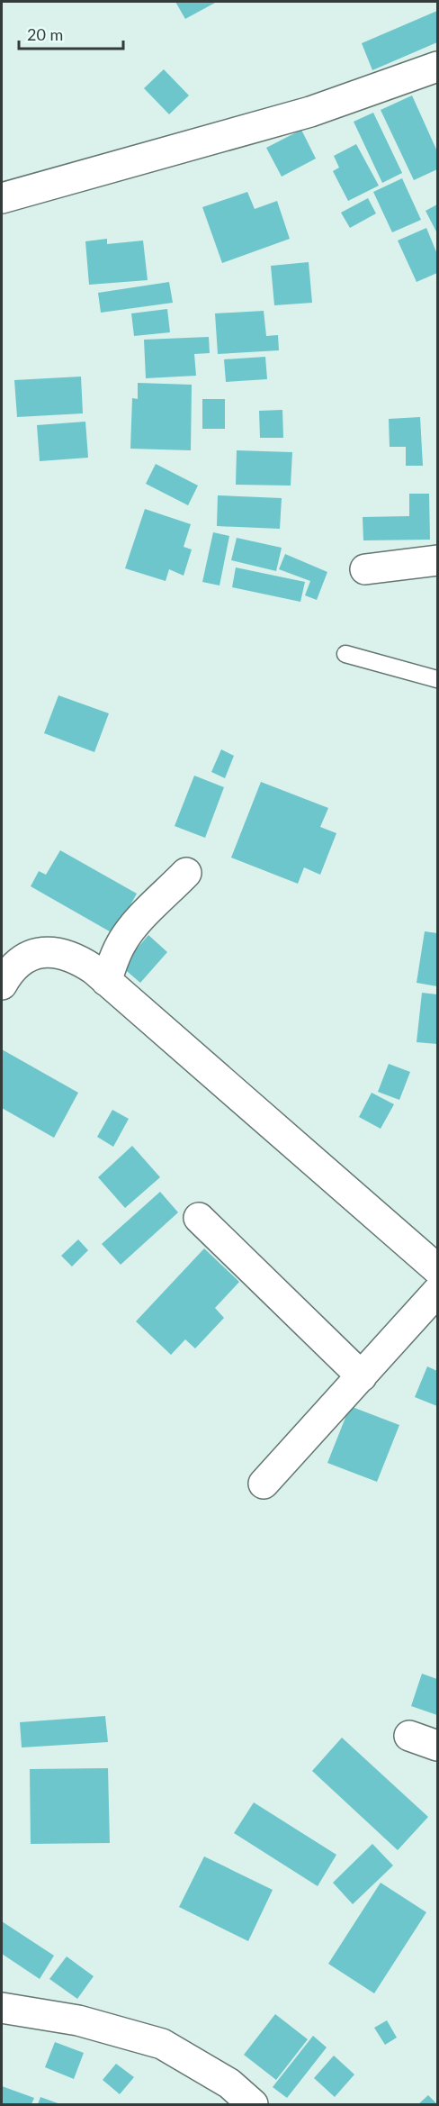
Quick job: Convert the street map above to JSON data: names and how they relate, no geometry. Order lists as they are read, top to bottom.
{
  "scale_bar": "20 m"
}
